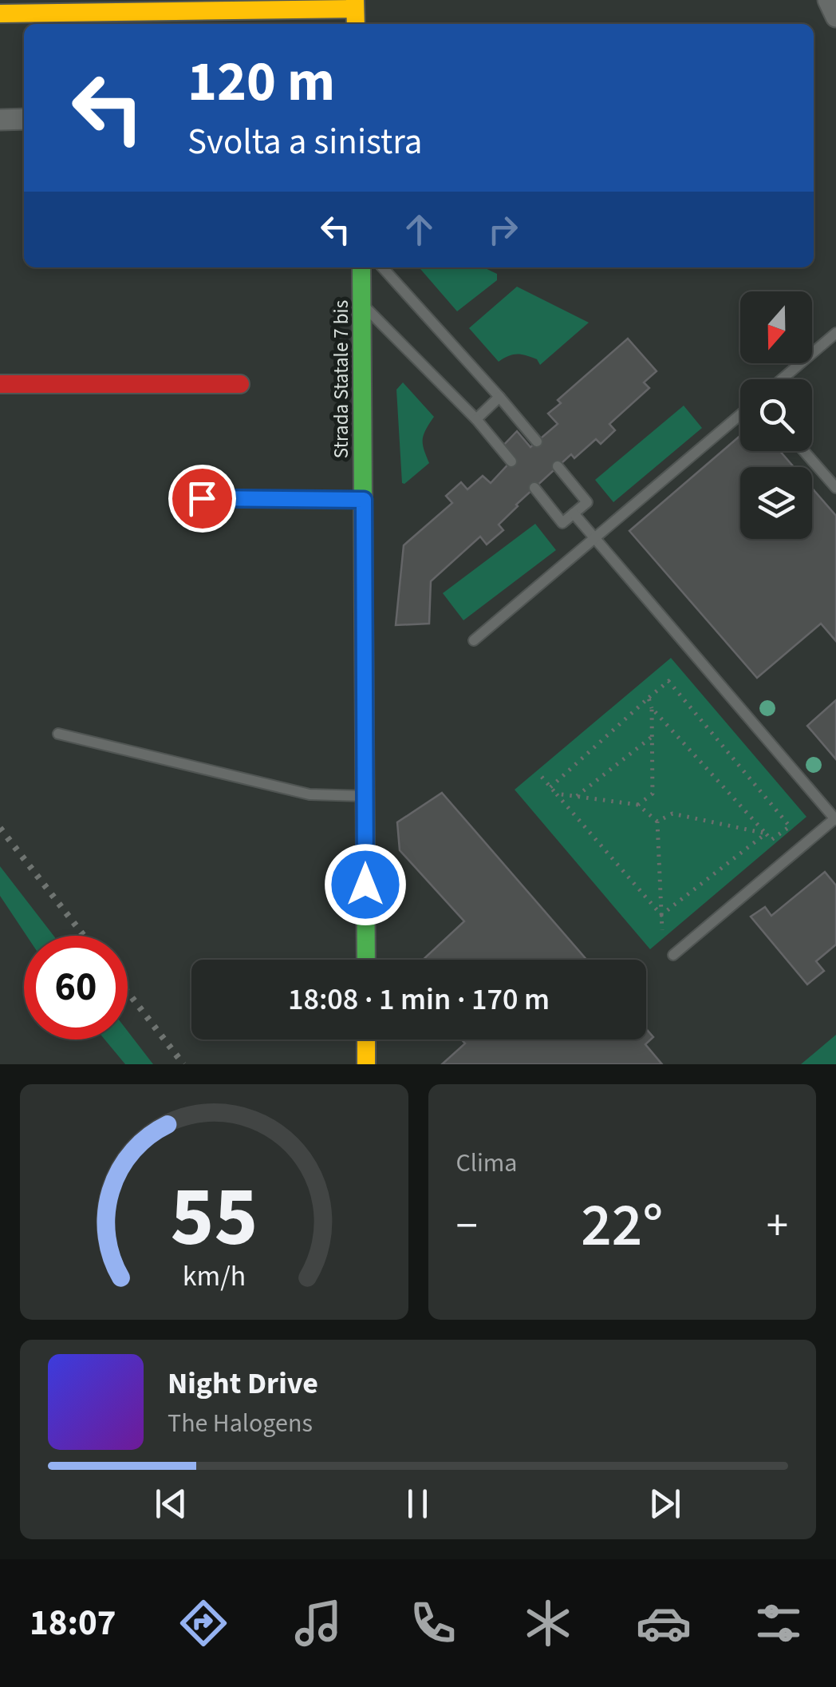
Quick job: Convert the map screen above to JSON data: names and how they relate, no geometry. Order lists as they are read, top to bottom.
{
  "streets": {
    "main road": ["Strada Statale 7 bis"]
  },
  "north": "bottom",
  "page": {
    "turn": ["120 m", "Svolta a sinistra"],
    "limit": "60",
    "trip": "18:08 · 1 min · 170 m",
    "tile": "Clima",
    "heat": ["−", "22°", "+"],
    "song": ["Night Drive", "The Halogens"],
    "tabs": "18:07",
    "gauge": ["55", "km/h"]
  }
}
